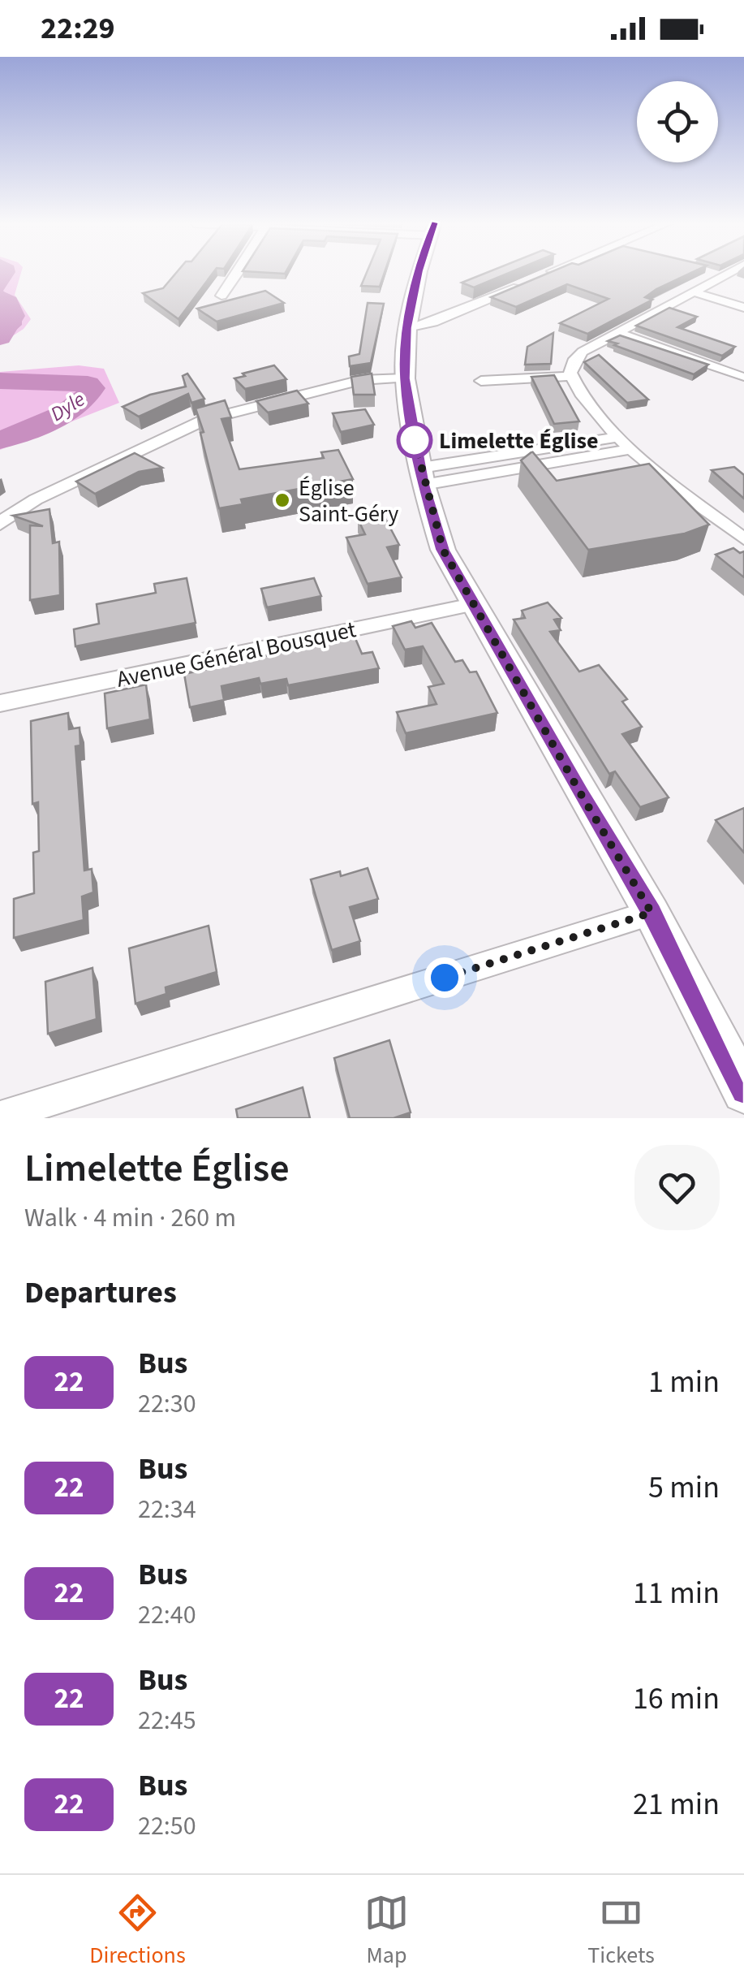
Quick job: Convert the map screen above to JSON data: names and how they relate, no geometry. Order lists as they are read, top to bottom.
{
  "streets": {
    "street": ["Avenue Général Bousquet"]
  },
  "water": ["Dyle"],
  "places": ["Limelette Église", "Église Saint-Géry"],
  "lines": ["bus line 22"],
  "page": {
    "status": "22:29",
    "heading": [
      ["Limelette Église", "Walk · 4 min · 260 m"],
      "Departures"
    ],
    "list": [
      {
        "mark": "22",
        "name": "Bus",
        "note": "22:30",
        "value": "1 min"
      },
      {
        "mark": "22",
        "name": "Bus",
        "note": "22:34",
        "value": "5 min"
      },
      {
        "mark": "22",
        "name": "Bus",
        "note": "22:40",
        "value": "11 min"
      },
      {
        "mark": "22",
        "name": "Bus",
        "note": "22:45",
        "value": "16 min"
      },
      {
        "mark": "22",
        "name": "Bus",
        "note": "22:50",
        "value": "21 min"
      }
    ],
    "tabs": ["Directions", "Map", "Tickets"]
  }
}
